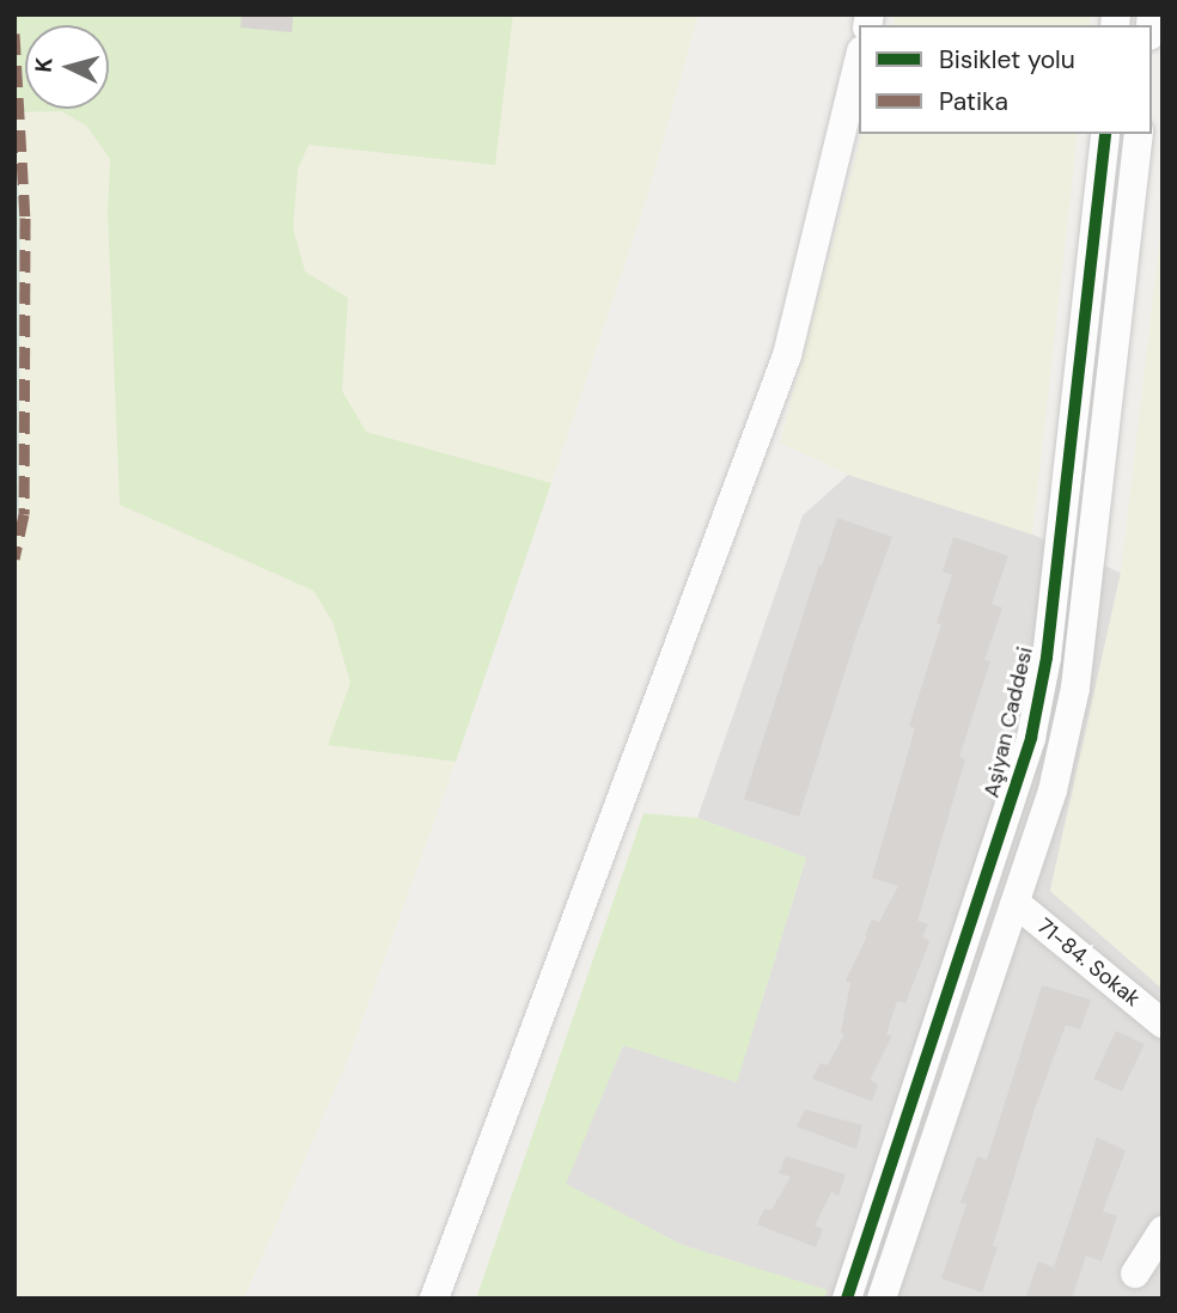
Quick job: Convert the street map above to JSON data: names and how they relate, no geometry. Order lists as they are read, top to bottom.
{
  "streets": {
    "street": ["Aşiyan Caddesi", "71-84. Sokak"]
  },
  "legend": ["Bisiklet yolu", "Patika"],
  "north": "left"
}
